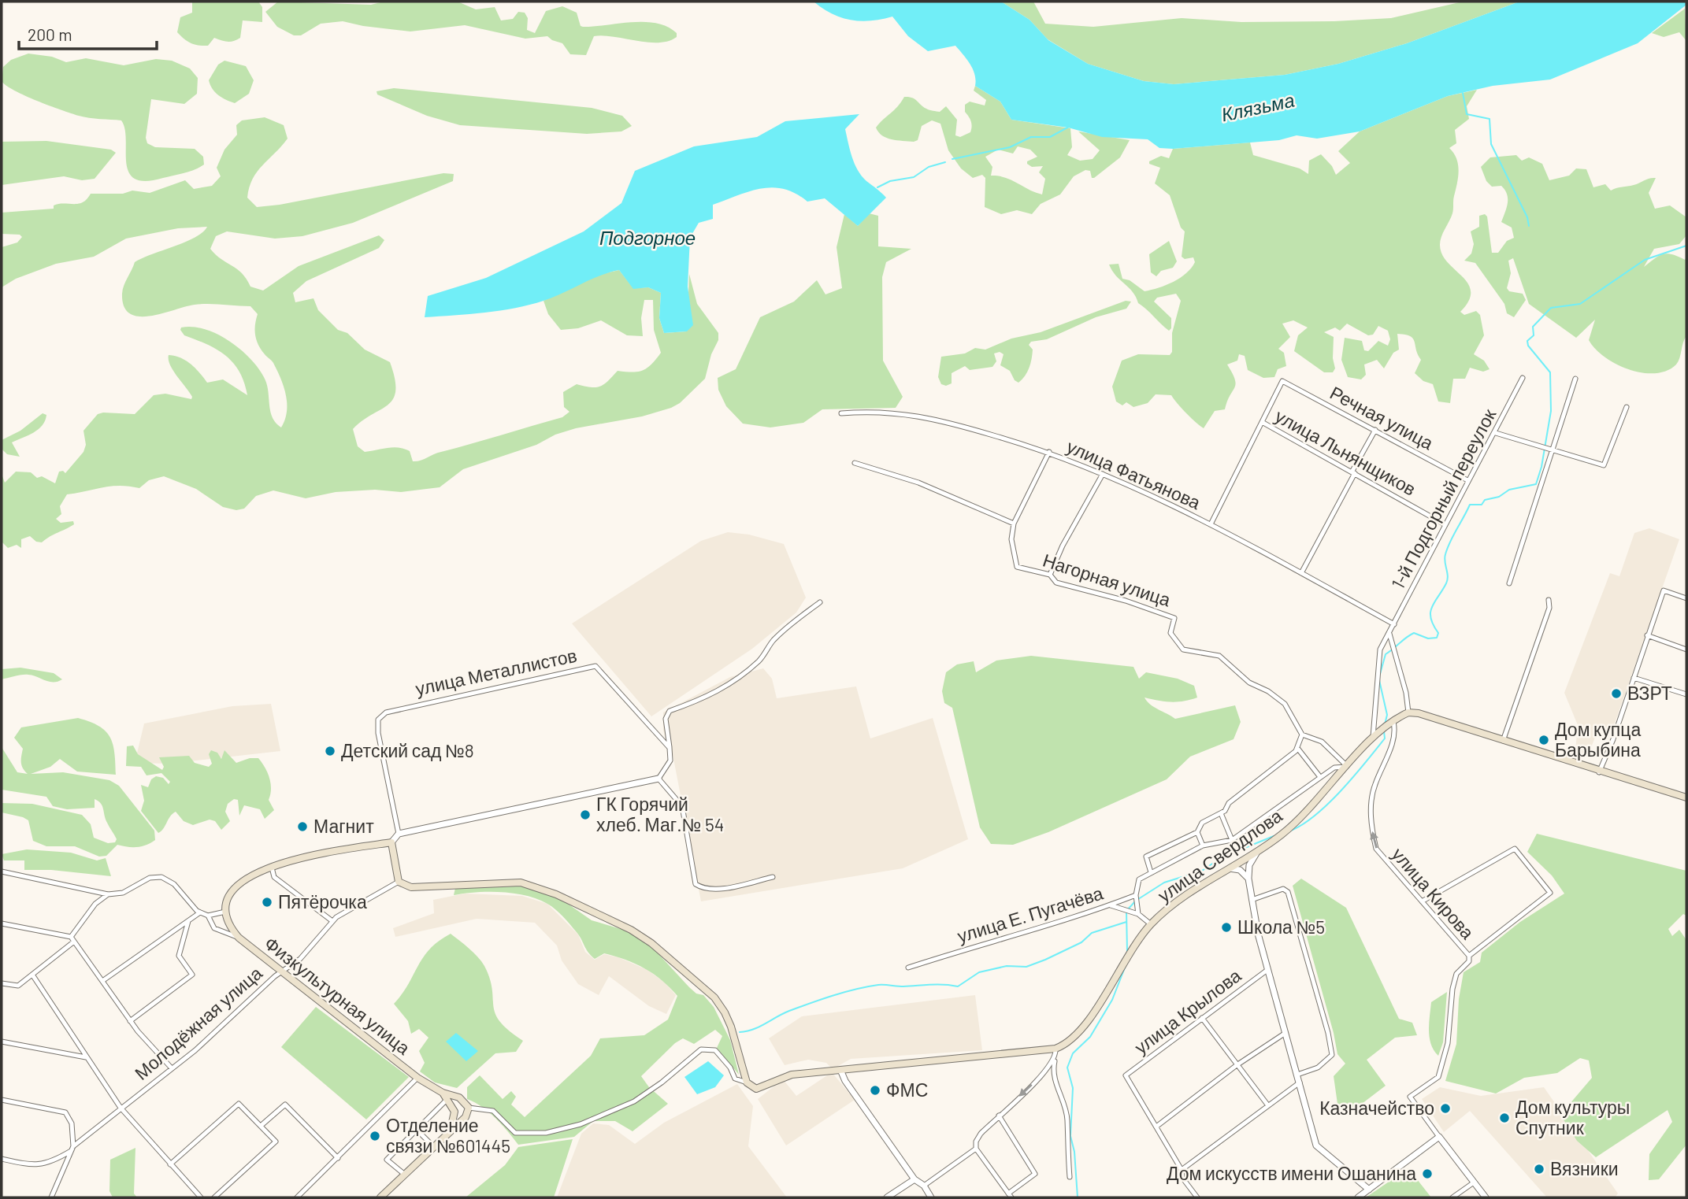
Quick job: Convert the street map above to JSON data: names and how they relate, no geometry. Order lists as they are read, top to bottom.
{
  "streets": {
    "main road": ["улица Свердлова", "Физкультурная улица"],
    "street": [
      "Речная улица",
      "улица Льнянщиков",
      "улица Фатьянова",
      "1-й Подгорный переулок",
      "Нагорная улица",
      "улица Металлистов",
      "улица Кирова",
      "улица Е. Пугачёва",
      "улица Крылова",
      "Молодёжная улица"
    ]
  },
  "crossings": [
    ["Речная улица", "улица Льнянщиков"],
    ["Речная улица", "1-й Подгорный переулок"],
    ["улица Льнянщиков", "1-й Подгорный переулок"],
    ["улица Фатьянова", "1-й Подгорный переулок"],
    ["1-й Подгорный переулок", "улица Свердлова"],
    ["улица Свердлова", "улица Кирова"],
    ["улица Свердлова", "Физкультурная улица"],
    ["Физкультурная улица", "Молодёжная улица"]
  ],
  "one_way": ["улица Кирова"],
  "water": ["Клязьма", "Подгорное"],
  "places": [
    "ВЗРТ",
    "Дом купца Барыбина",
    "Детский сад №8",
    "ГК Горячий хлеб. Маг.№ 54",
    "Магнит",
    "Пятёрочка",
    "Школа №5",
    "ФМС",
    "Казначейство",
    "Дом культуры Спутник",
    "Отделение связи №601445",
    "Вязники",
    "Дом искусств имени Ошанина"
  ],
  "scale_bar": "200 m"
}
